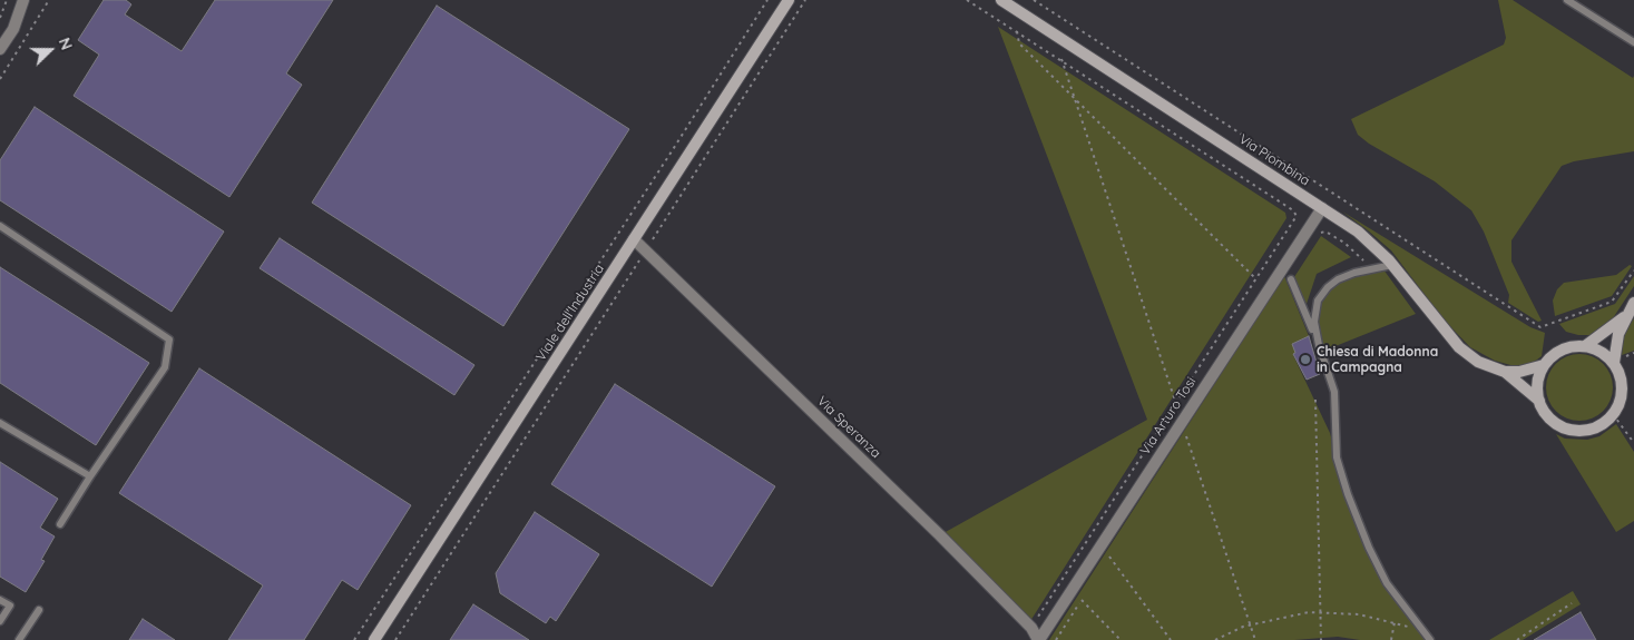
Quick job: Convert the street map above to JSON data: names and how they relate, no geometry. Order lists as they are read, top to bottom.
{
  "streets": {
    "street": [
      "Via Piombina",
      "Viale dell'Industria",
      "Via Arturo Tosi",
      "Via Speranza"
    ]
  },
  "crossings": [
    ["Via Piombina", "Via Arturo Tosi"],
    ["Viale dell'Industria", "Via Speranza"],
    ["Via Arturo Tosi", "Via Speranza"]
  ],
  "places": ["Chiesa di Madonna in Campagna"],
  "north": "right"
}
